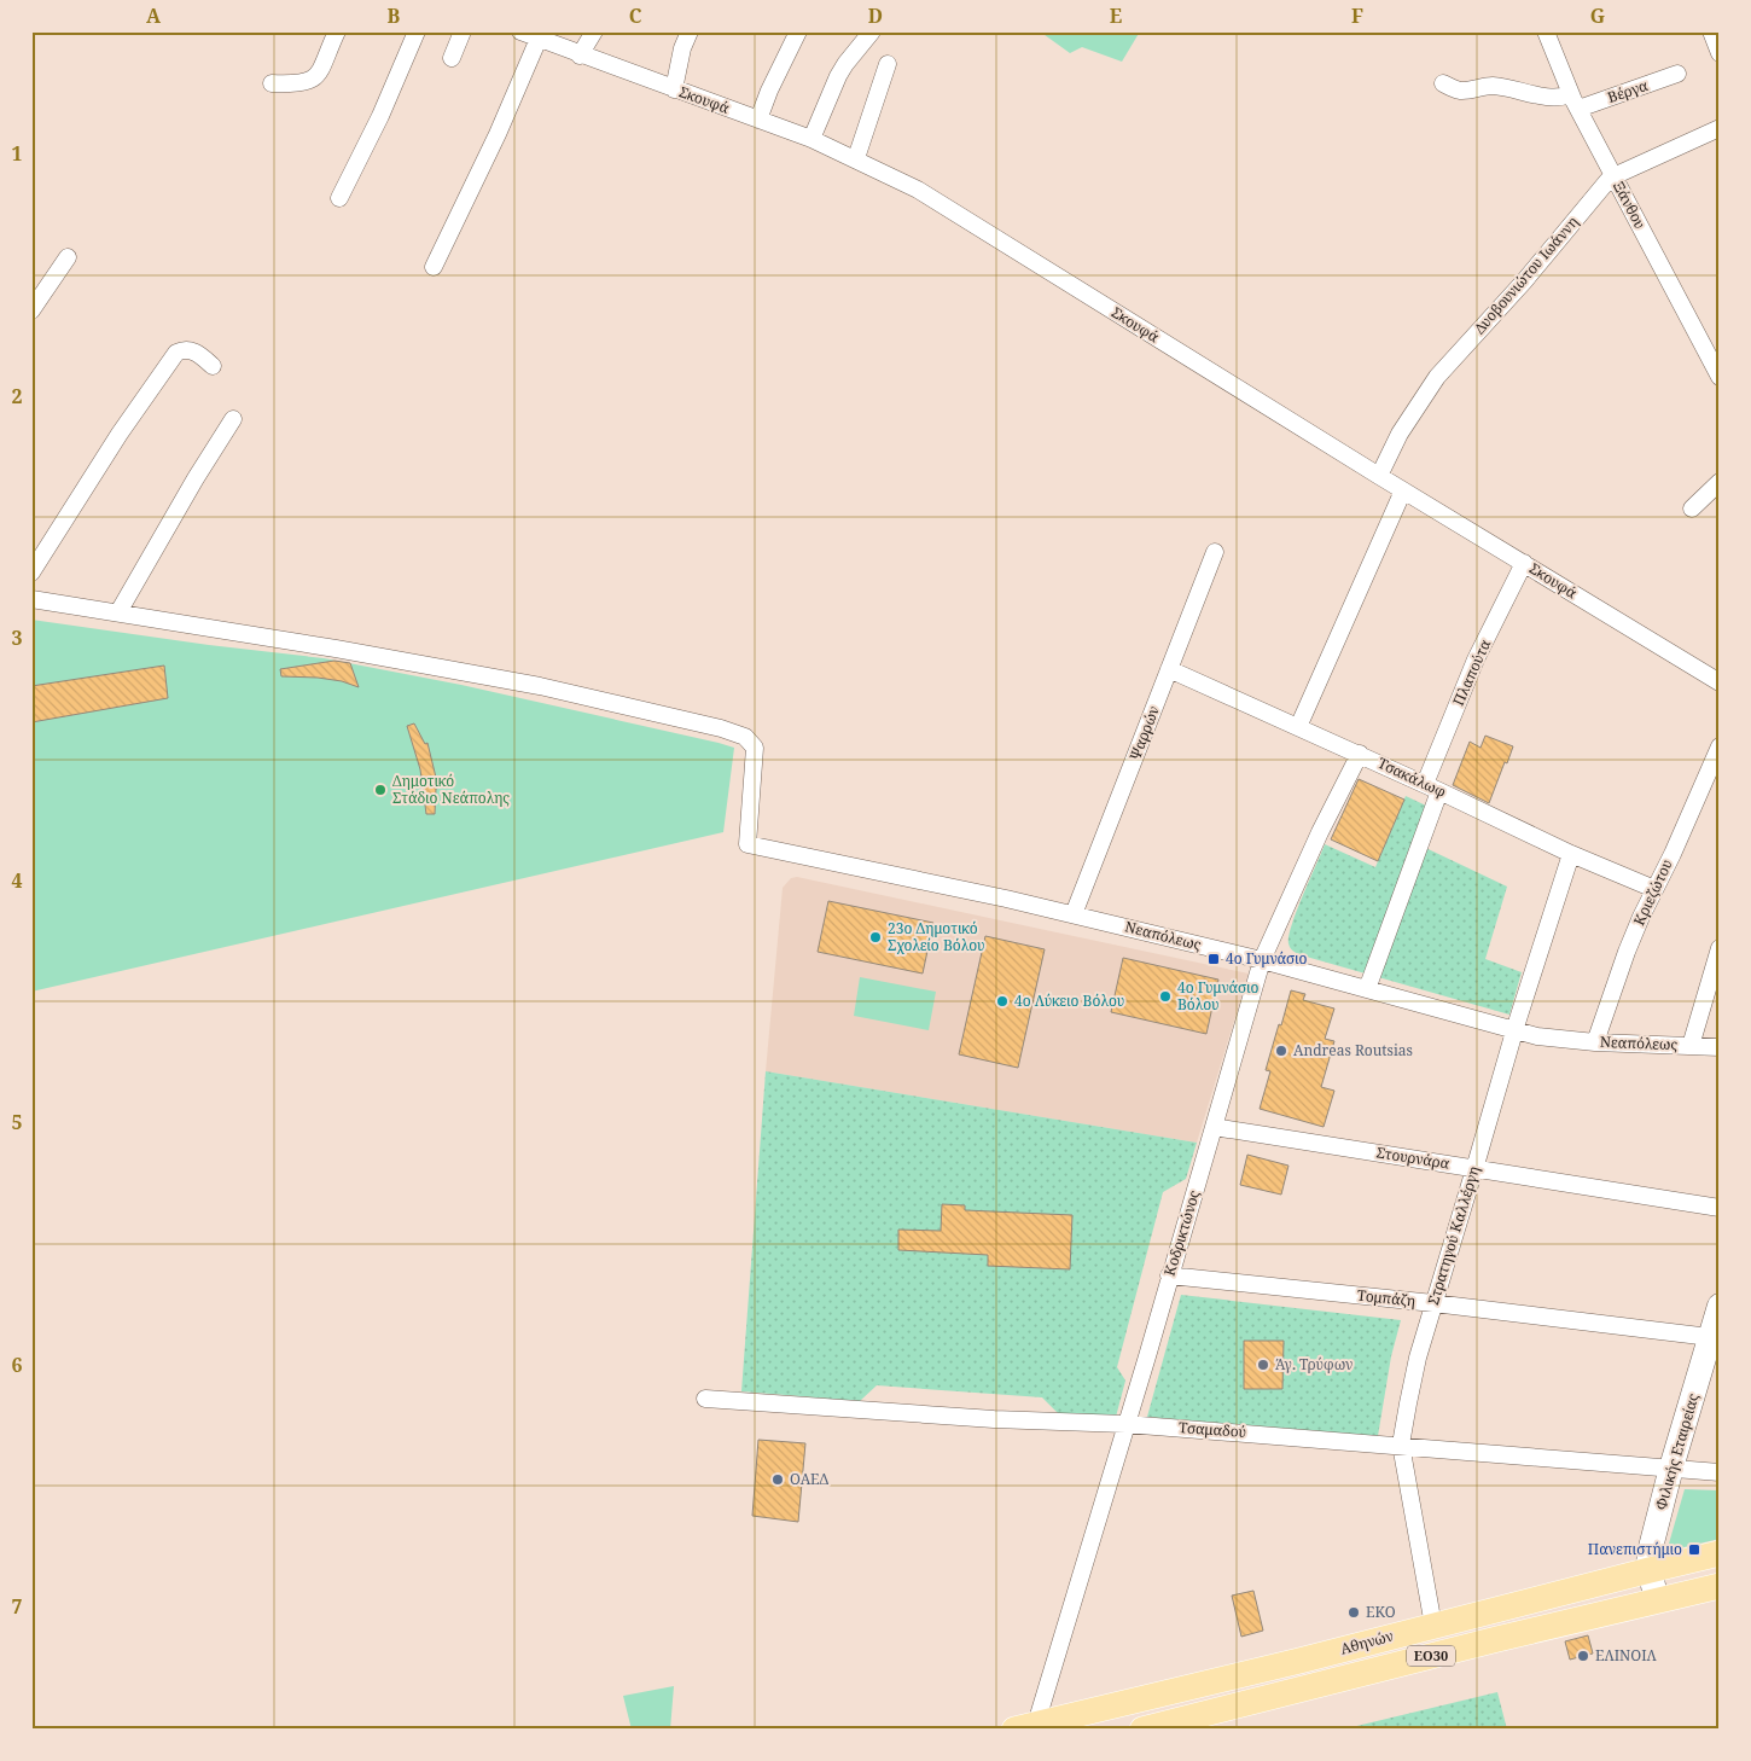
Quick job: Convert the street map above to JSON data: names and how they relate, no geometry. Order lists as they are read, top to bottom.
{
  "streets": {
    "main road": ["Αθηνών", "ΕΟ30"],
    "street": [
      "Βέργα",
      "Σκουφά",
      "Ξάνθου",
      "Δυοβουνιώτου Ιωάννη",
      "Πλαπούτα",
      "Ψαρρών",
      "Τσακάλωφ",
      "Κριεζώτου",
      "Νεαπόλεως",
      "Στουρνάρα",
      "Κοδρικτώνος",
      "Στρατηγού Καλλέργη",
      "Τομπάζη",
      "Τσαμαδού",
      "Φιλικής Εταιρείας"
    ]
  },
  "crossings": [
    ["Βέργα", "Ξάνθου"],
    ["Σκουφά", "Δυοβουνιώτου Ιωάννη"],
    ["Σκουφά", "Πλαπούτα"],
    ["Ξάνθου", "Δυοβουνιώτου Ιωάννη"],
    ["Πλαπούτα", "Τσακάλωφ"],
    ["Πλαπούτα", "Νεαπόλεως"],
    ["Ψαρρών", "Τσακάλωφ"],
    ["Ψαρρών", "Νεαπόλεως"],
    ["Τσακάλωφ", "Κριεζώτου"],
    ["Τσακάλωφ", "Κοδρικτώνος"],
    ["Τσακάλωφ", "Στρατηγού Καλλέργη"],
    ["Κριεζώτου", "Νεαπόλεως"],
    ["Νεαπόλεως", "Κοδρικτώνος"],
    ["Νεαπόλεως", "Στρατηγού Καλλέργη"],
    ["Στουρνάρα", "Κοδρικτώνος"],
    ["Στουρνάρα", "Στρατηγού Καλλέργη"],
    ["Κοδρικτώνος", "Τομπάζη"],
    ["Κοδρικτώνος", "Τσαμαδού"],
    ["Κοδρικτώνος", "Αθηνών"],
    ["Στρατηγού Καλλέργη", "Τομπάζη"],
    ["Στρατηγού Καλλέργη", "Τσαμαδού"],
    ["Στρατηγού Καλλέργη", "Αθηνών"],
    ["Τομπάζη", "Φιλικής Εταιρείας"],
    ["Τσαμαδού", "Φιλικής Εταιρείας"],
    ["Φιλικής Εταιρείας", "Αθηνών"]
  ],
  "places": {
    "other": [
      "Δημοτικό Στάδιο Νεάπολης",
      "23ο Δημοτικό Σχολείο Βόλου",
      "4ο Γυμνάσιο Βόλου",
      "4ο Λύκειο Βόλου",
      "Andreas Routsias",
      "Άγ. Τρύφων",
      "ΟΑΕΔ",
      "EKO",
      "ΕΛΙΝΟΙΛ"
    ],
    "transit": ["4ο Γυμνάσιο", "Πανεπιστήμιο"]
  },
  "grid": {
    "columns": [
      "A",
      "B",
      "C",
      "D",
      "E",
      "F",
      "G"
    ],
    "rows": [
      "1",
      "2",
      "3",
      "4",
      "5",
      "6",
      "7"
    ]
  }
}
